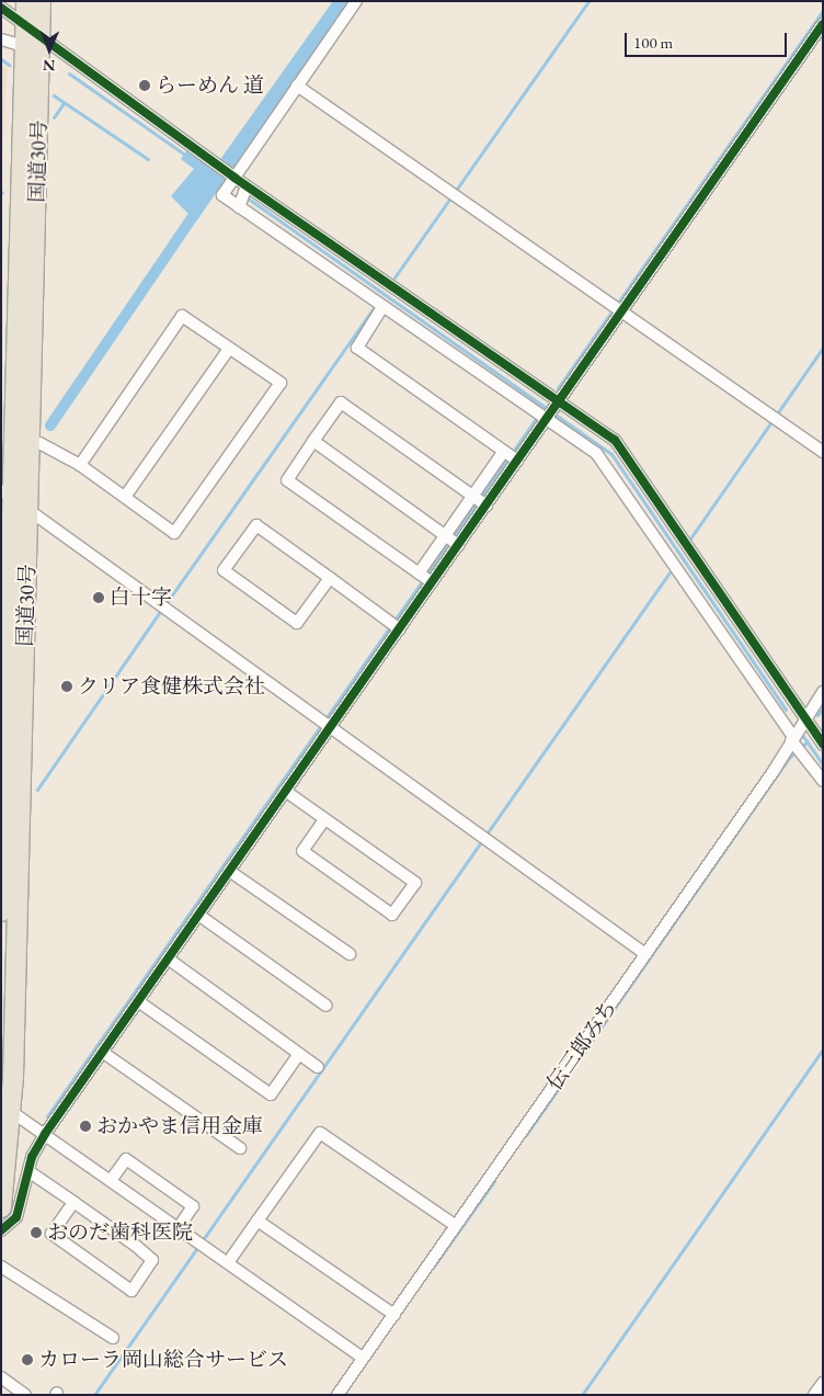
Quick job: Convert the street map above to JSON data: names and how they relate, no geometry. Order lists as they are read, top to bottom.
{
  "streets": {
    "highway": ["国道30号"],
    "street": ["伝三郎みち"]
  },
  "places": [
    "らーめん 道",
    "白十字",
    "クリア食健株式会社",
    "おかやま信用金庫",
    "おのだ歯科医院",
    "カローラ岡山総合サービス"
  ],
  "scale_bar": "100 m",
  "north": "bottom"
}
